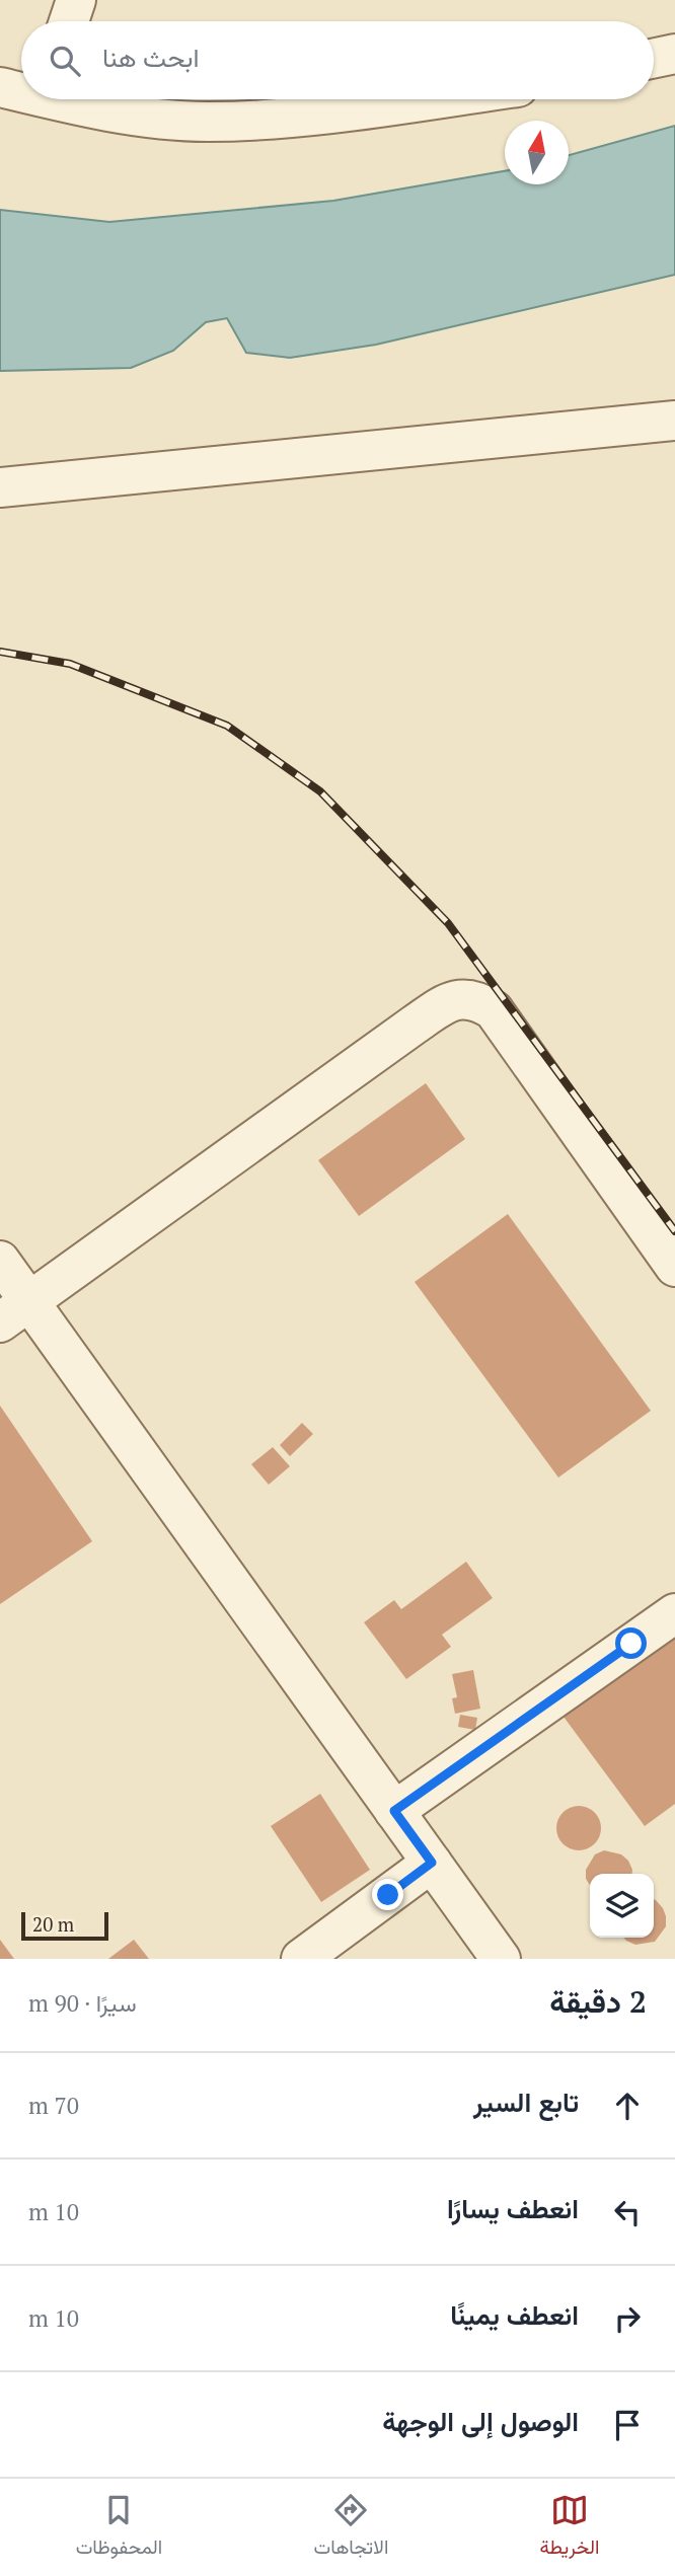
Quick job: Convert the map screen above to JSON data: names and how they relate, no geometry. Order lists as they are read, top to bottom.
{
  "scale_bar": "20 m",
  "north": "top",
  "page": {
    "search": "ابحث هنا",
    "scale": "20 m",
    "heading": ["2 دقيقة", "سيرًا · 90 m"],
    "list": [
      ["تابع السير", "70 m"],
      ["انعطف يسارًا", "10 m"],
      ["انعطف يمينًا", "10 m"],
      "الوصول إلى الوجهة"
    ],
    "nav": ["الخريطة", "الاتجاهات", "المحفوظات"]
  }
}
